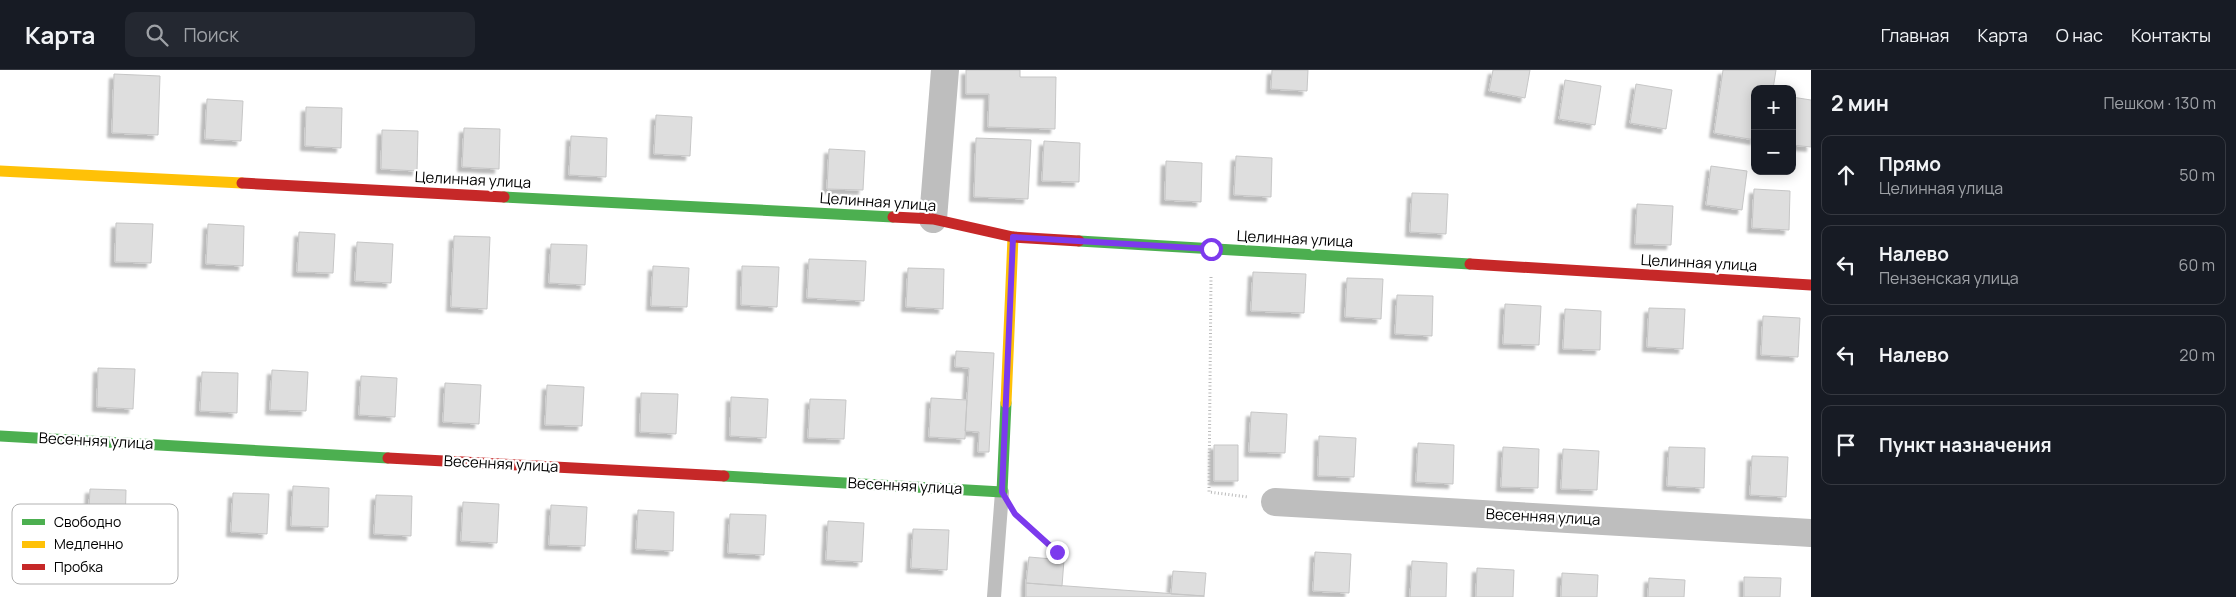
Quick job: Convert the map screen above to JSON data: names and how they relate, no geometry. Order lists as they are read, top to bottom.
{
  "streets": {
    "street": ["Целинная улица", "Весенняя улица"]
  },
  "legend": ["Свободно", "Медленно", "Пробка"],
  "page": {
    "header": "Карта",
    "search": "Поиск",
    "nav": [
      "Главная",
      "Карта",
      "О нас",
      "Контакты"
    ],
    "heading": ["2 мин", "Пешком · 130 m"],
    "map_buttons": ["+", "−"],
    "list": [
      ["Прямо", "Целинная улица", "50 m"],
      ["Налево", "Пензенская улица", "60 m"],
      ["Налево", "20 m"],
      "Пункт назначения"
    ]
  }
}
